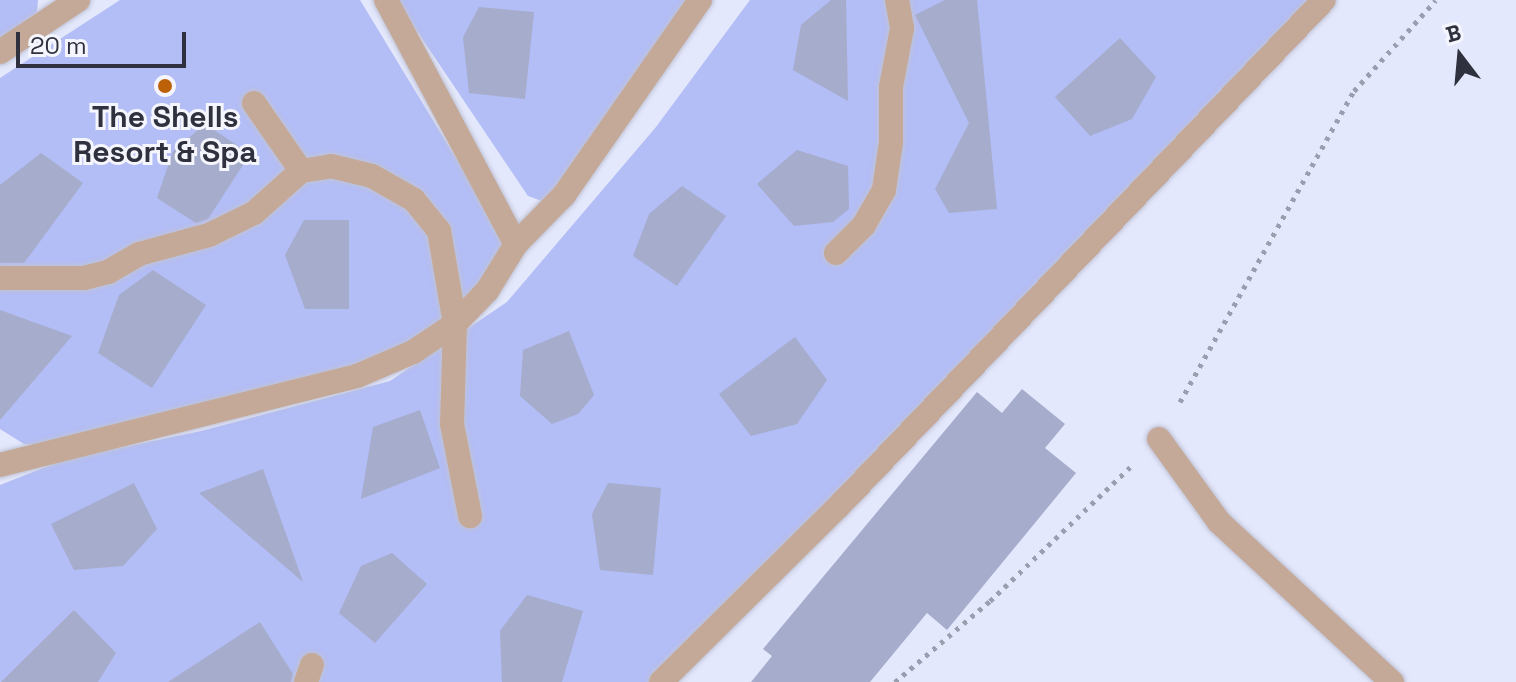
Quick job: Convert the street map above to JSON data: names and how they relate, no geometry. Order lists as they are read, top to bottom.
{
  "places": ["The Shells Resort & Spa"],
  "scale_bar": "20 m",
  "north": "top"
}
